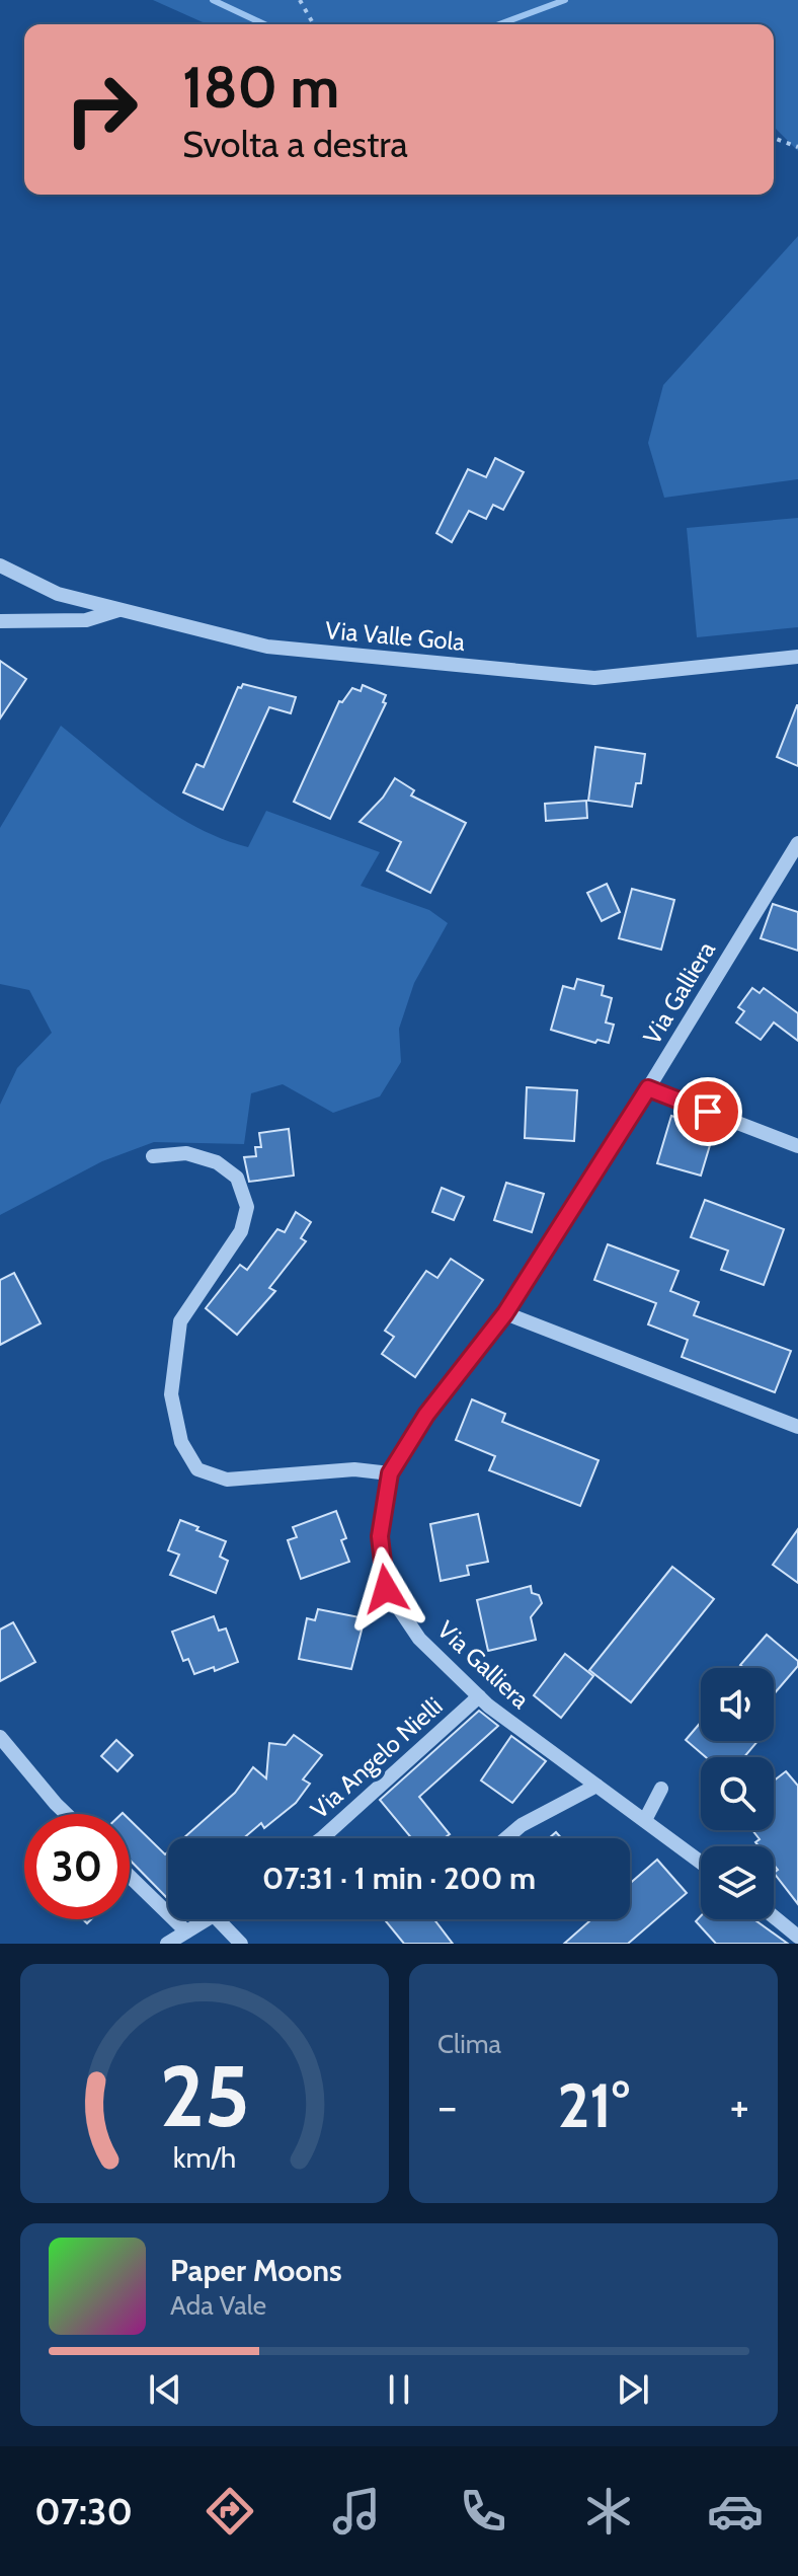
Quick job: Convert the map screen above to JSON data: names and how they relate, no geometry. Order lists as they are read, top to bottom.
{
  "streets": {
    "street": ["Via Valle Gola", "Via Galliera", "Via Angelo Nielli"]
  },
  "crossings": [
    ["Via Galliera", "Via Angelo Nielli"]
  ],
  "page": {
    "turn": ["180 m", "Svolta a destra"],
    "limit": "30",
    "trip": "07:31 · 1 min · 200 m",
    "tile": "Clima",
    "heat": ["−", "21°", "+"],
    "song": ["Paper Moons", "Ada Vale"],
    "tabs": "07:30",
    "gauge": ["25", "km/h"]
  }
}
